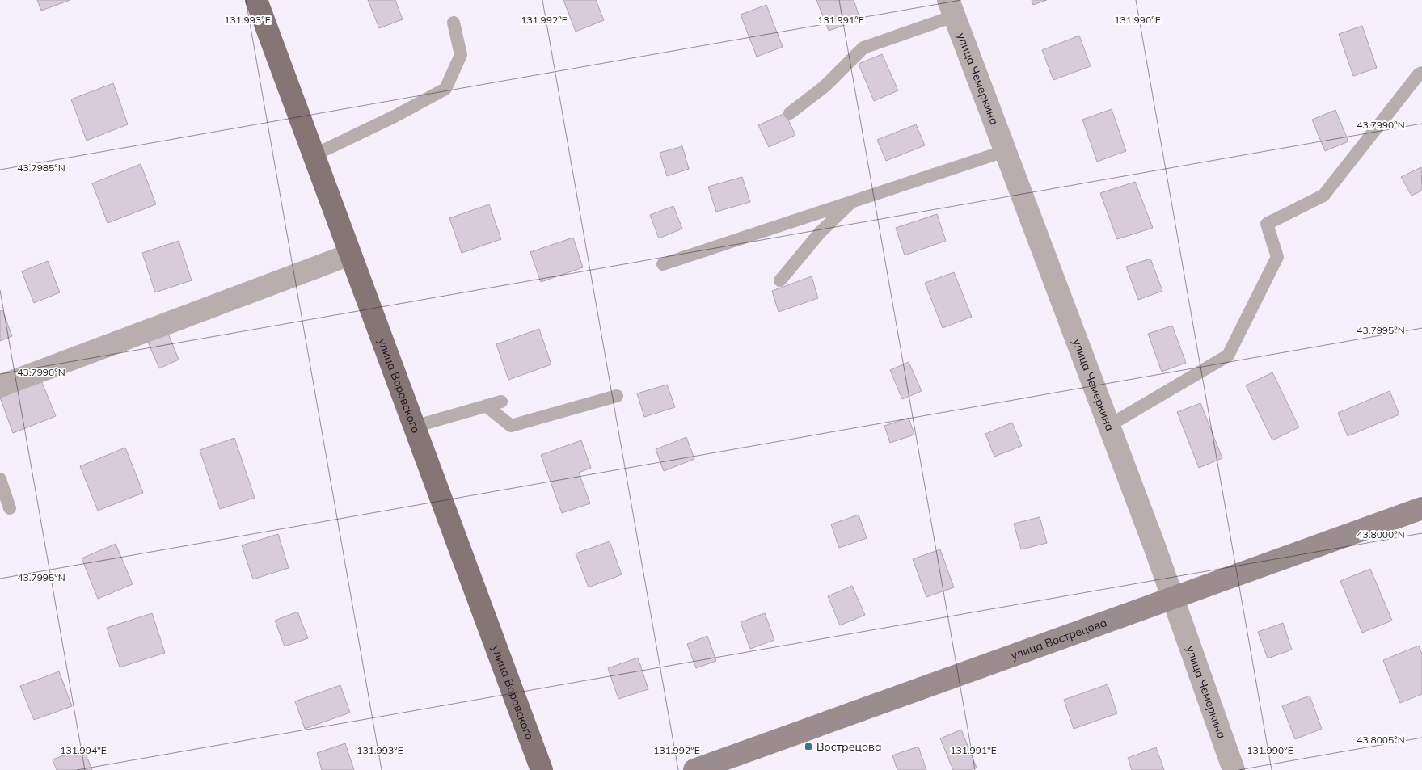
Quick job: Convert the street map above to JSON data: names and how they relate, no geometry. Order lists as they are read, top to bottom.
{
  "streets": {
    "main road": ["улица Воровского"],
    "street": ["улица Чемеркина", "улица Вострецова"]
  },
  "crossings": [
    ["улица Чемеркина", "улица Вострецова"]
  ],
  "places": {
    "transit": ["Вострецова"]
  },
  "coordinates": [
    "131.993°E",
    "131.992°E",
    "131.991°E",
    "131.990°E",
    "43.7990°N",
    "43.7985°N",
    "43.7995°N",
    "43.8000°N",
    "43.8005°N",
    "131.994°E"
  ]
}
